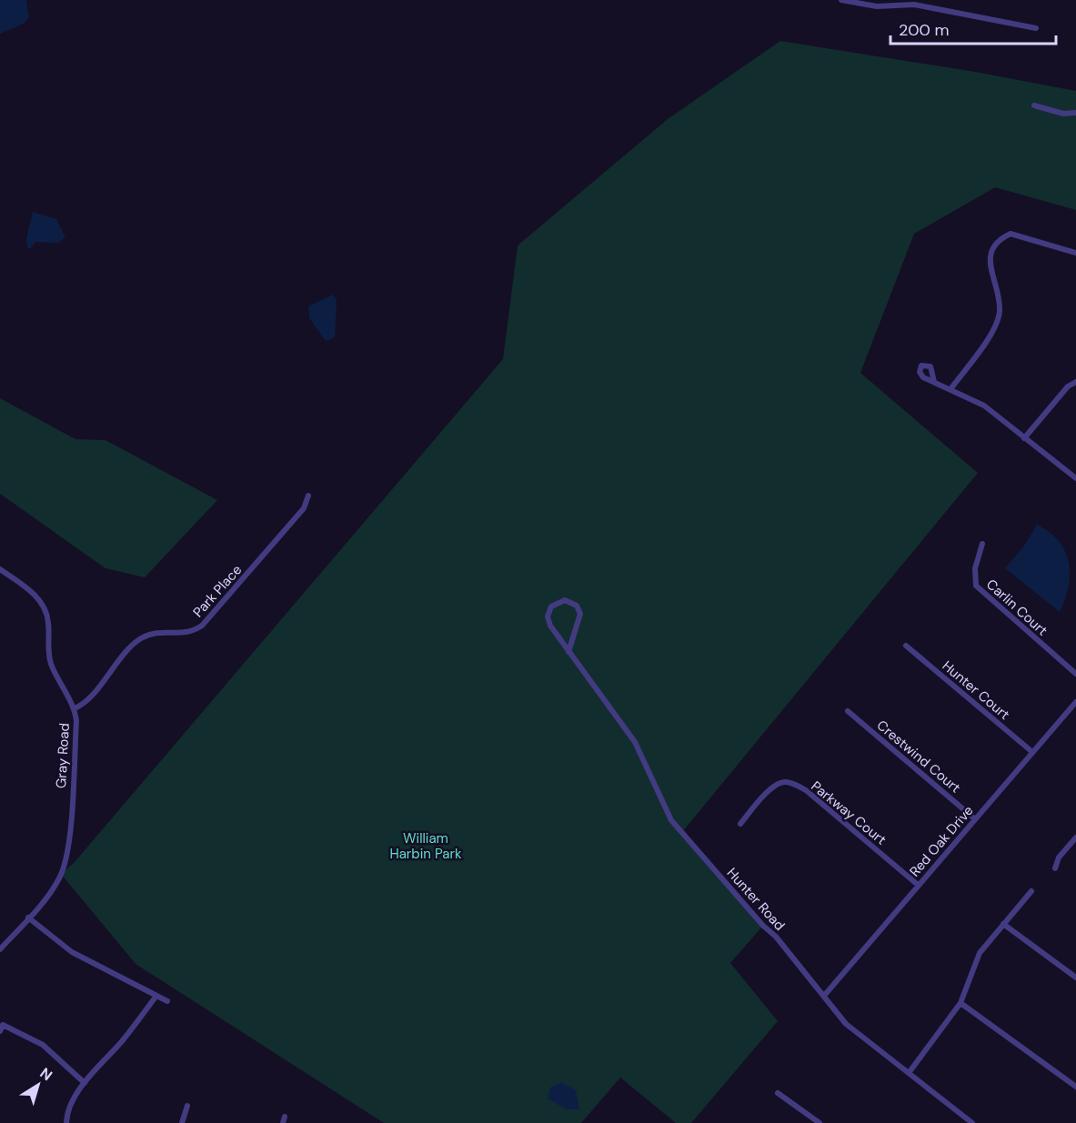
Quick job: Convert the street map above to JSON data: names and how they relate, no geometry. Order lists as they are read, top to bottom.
{
  "streets": {
    "street": [
      "Park Place",
      "Carlin Court",
      "Hunter Court",
      "Gray Road",
      "Crestwind Court",
      "Parkway Court",
      "Red Oak Drive",
      "Hunter Road"
    ]
  },
  "crossings": [
    ["Park Place", "Gray Road"],
    ["Hunter Court", "Red Oak Drive"],
    ["Crestwind Court", "Red Oak Drive"],
    ["Parkway Court", "Red Oak Drive"],
    ["Red Oak Drive", "Hunter Road"]
  ],
  "parks": ["William Harbin Park"],
  "scale_bar": "200 m",
  "north": "top right"
}
